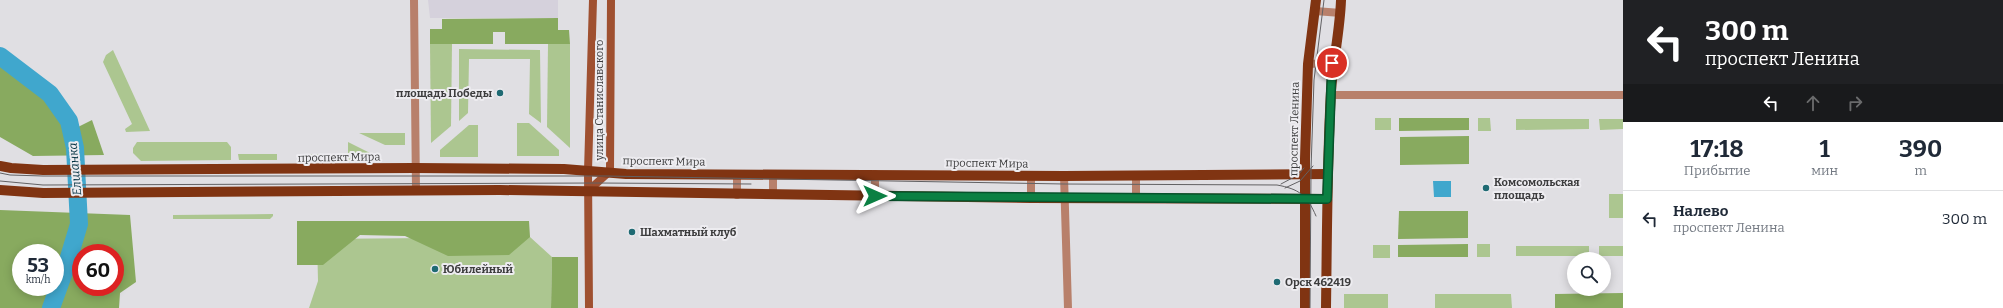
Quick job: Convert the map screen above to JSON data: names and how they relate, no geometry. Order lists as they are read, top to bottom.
{
  "streets": {
    "main road": ["улица Станиславского", "проспект Ленина", "проспект Мира"]
  },
  "crossings": [
    ["улица Станиславского", "проспект Мира"],
    ["проспект Ленина", "проспект Мира"]
  ],
  "water": ["Елшанка"],
  "places": [
    "площадь Победы",
    "Комсомольская площадь",
    "Шахматный клуб",
    "Юбилейный",
    "Орск 462419"
  ],
  "page": {
    "turn": ["300 m", "проспект Ленина"],
    "eta": [
      "17:18",
      "Прибытие",
      "1",
      "мин",
      "390",
      "m"
    ],
    "list": [
      {
        "name": "Налево",
        "note": "проспект Ленина",
        "value": "300 m"
      }
    ],
    "speed": "53 km/h",
    "limit": "60"
  }
}
